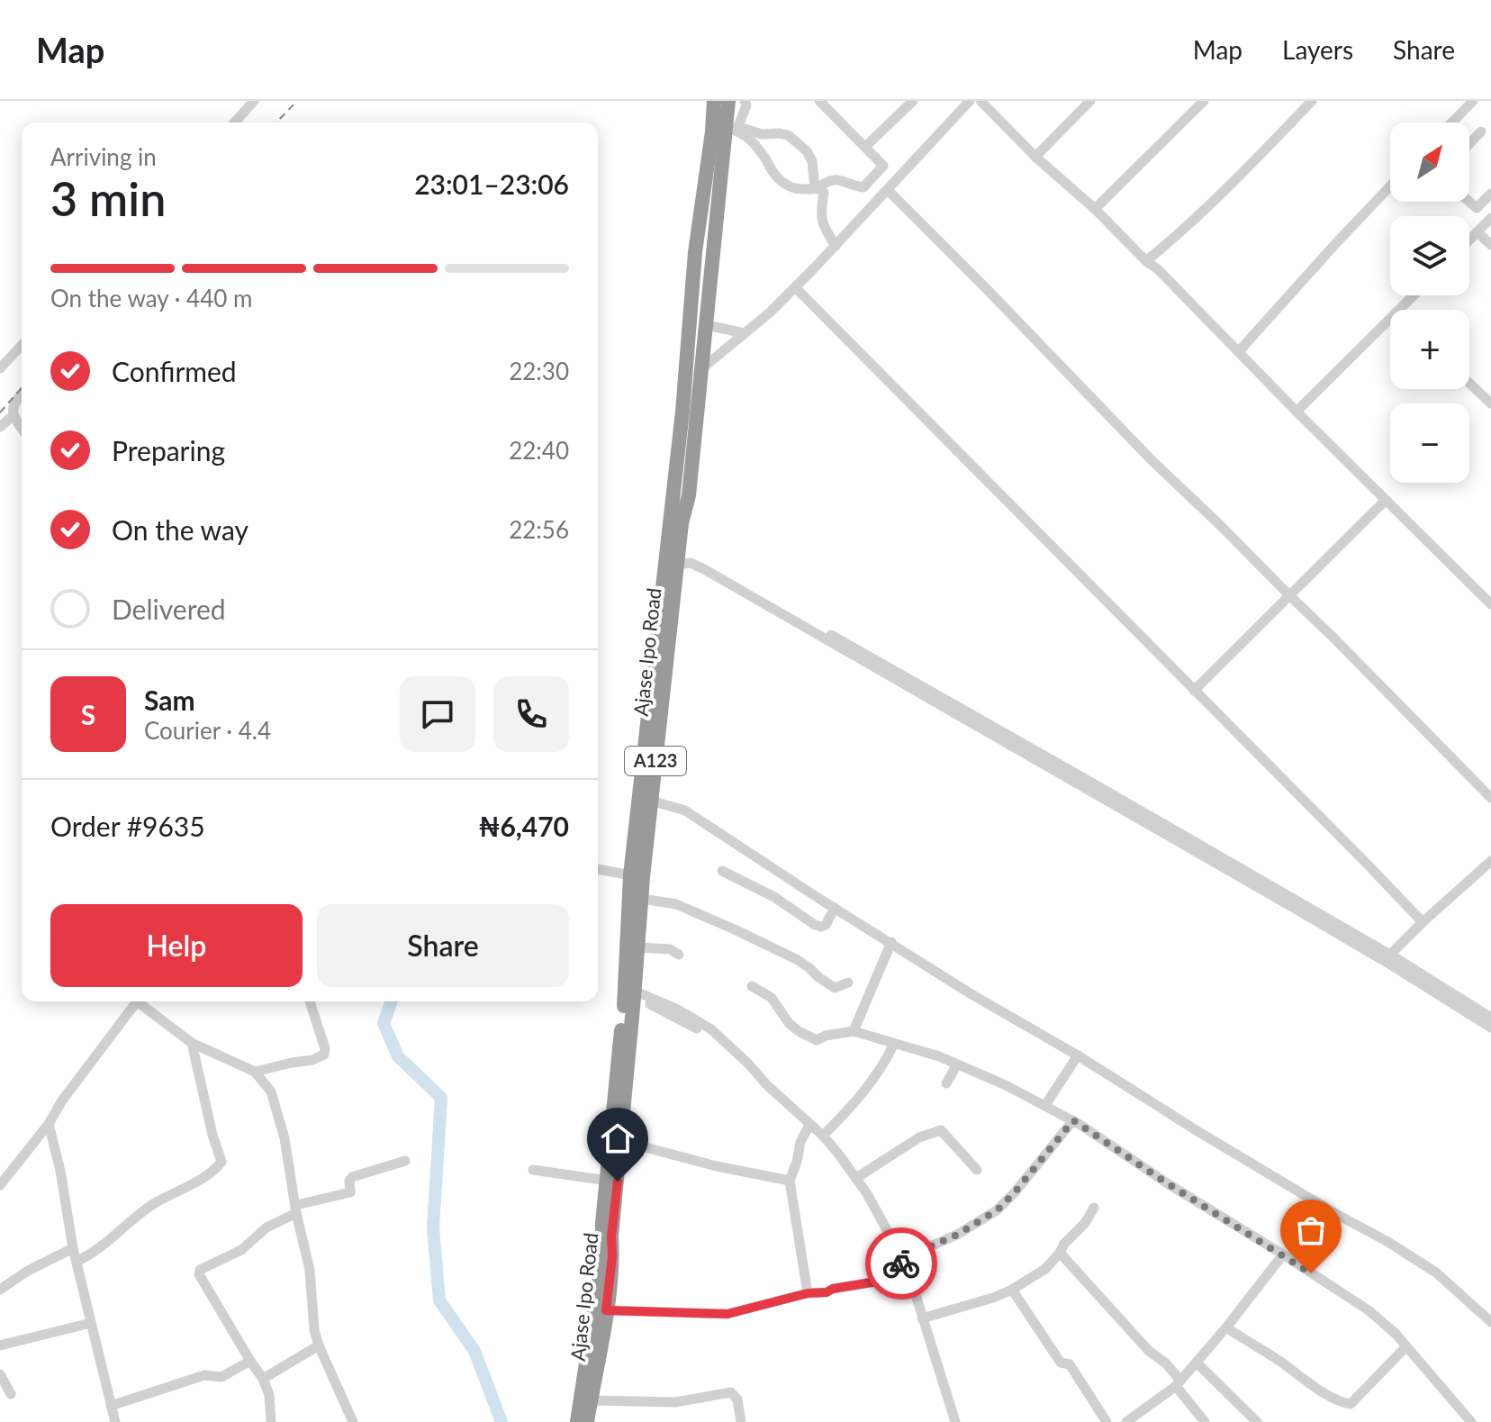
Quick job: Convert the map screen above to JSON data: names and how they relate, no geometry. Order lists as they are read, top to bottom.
{
  "streets": {
    "highway": ["Ajase Ipo Road", "A123"]
  },
  "north": "top right",
  "page": {
    "header": "Map",
    "nav": ["Map", "Layers", "Share"],
    "map_buttons": ["+", "−"],
    "heading": ["3 min", "Arriving in", "23:01–23:06"],
    "panel": [
      "Sam",
      "Courier · 4.4",
      "Order #9635",
      "₦6,470"
    ],
    "bar": "On the way · 440 m",
    "list": [
      ["Confirmed", "22:30"],
      ["Preparing", "22:40"],
      ["On the way", "22:56"],
      "Delivered"
    ],
    "round": "S",
    "buttons": ["Help", "Share"]
  }
}
